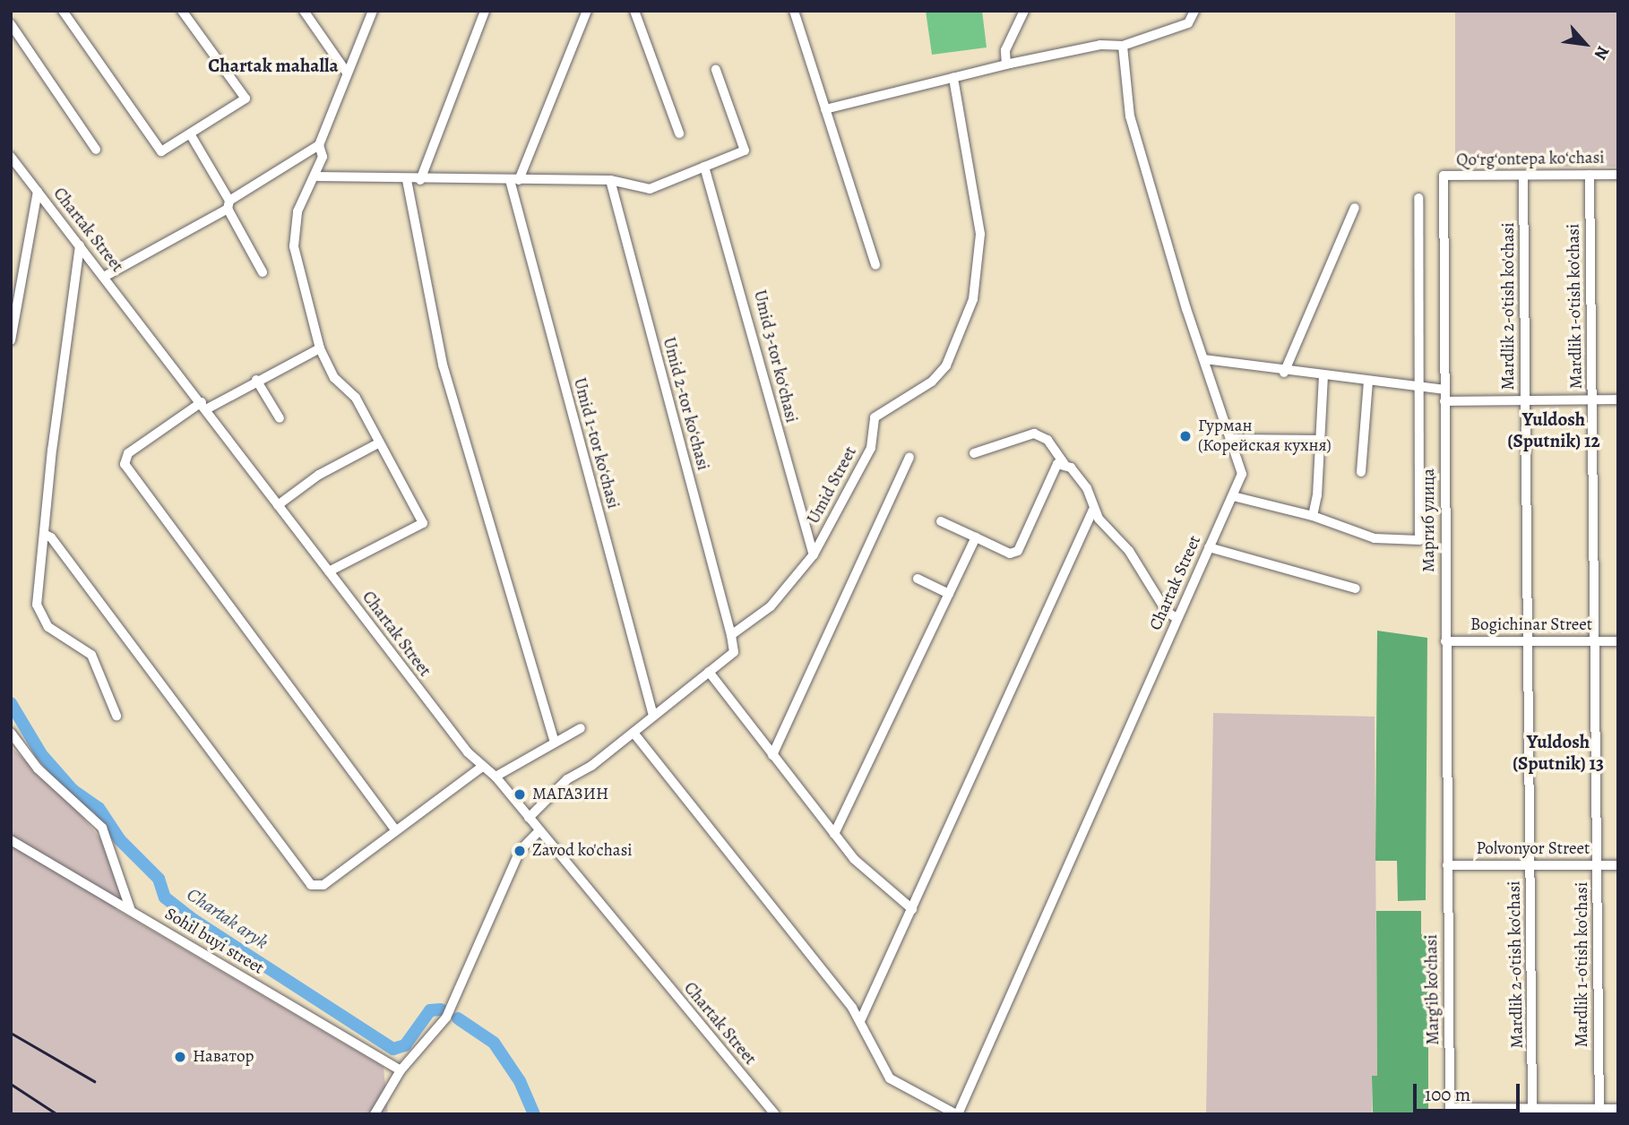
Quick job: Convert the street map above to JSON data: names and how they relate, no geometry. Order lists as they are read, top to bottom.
{
  "streets": {
    "street": [
      "Qoʻrgʻontepa koʻchasi",
      "Chartak Street",
      "Mardlik 2-o'tish ko'chasi",
      "Mardlik 1-o'tish ko'chasi",
      "Umid 3-tor koʻchasi",
      "Umid 2-tor koʻchasi",
      "Umid 1-tor koʻchasi",
      "Umid Street",
      "Маргиб улица",
      "Bogichinar Street",
      "Polvonyor Street",
      "Sohil buyi street",
      "Marg‘ib ko‘chasi"
    ]
  },
  "crossings": [
    ["Qoʻrgʻontepa koʻchasi", "Mardlik 2-o'tish ko'chasi"],
    ["Qoʻrgʻontepa koʻchasi", "Mardlik 1-o'tish ko'chasi"],
    ["Qoʻrgʻontepa koʻchasi", "Маргиб улица"],
    ["Mardlik 2-o'tish ko'chasi", "Bogichinar Street"],
    ["Mardlik 2-o'tish ko'chasi", "Polvonyor Street"],
    ["Mardlik 1-o'tish ko'chasi", "Bogichinar Street"],
    ["Mardlik 1-o'tish ko'chasi", "Polvonyor Street"],
    ["Umid 3-tor koʻchasi", "Umid Street"],
    ["Umid 2-tor koʻchasi", "Umid Street"],
    ["Маргиб улица", "Bogichinar Street"],
    ["Маргиб улица", "Polvonyor Street"],
    ["Маргиб улица", "Marg‘ib ko‘chasi"],
    ["Polvonyor Street", "Marg‘ib ko‘chasi"]
  ],
  "districts": ["Chartak mahalla", "Yuldosh (Sputnik) 12", "Yuldosh (Sputnik) 13"],
  "water": ["Chartak aryk"],
  "places": [
    "Гурман (Корейская кухня)",
    "МАГАЗИН",
    "Zavod ko'chasi",
    "Наватор"
  ],
  "scale_bar": "100 m",
  "north": "bottom right"
}
